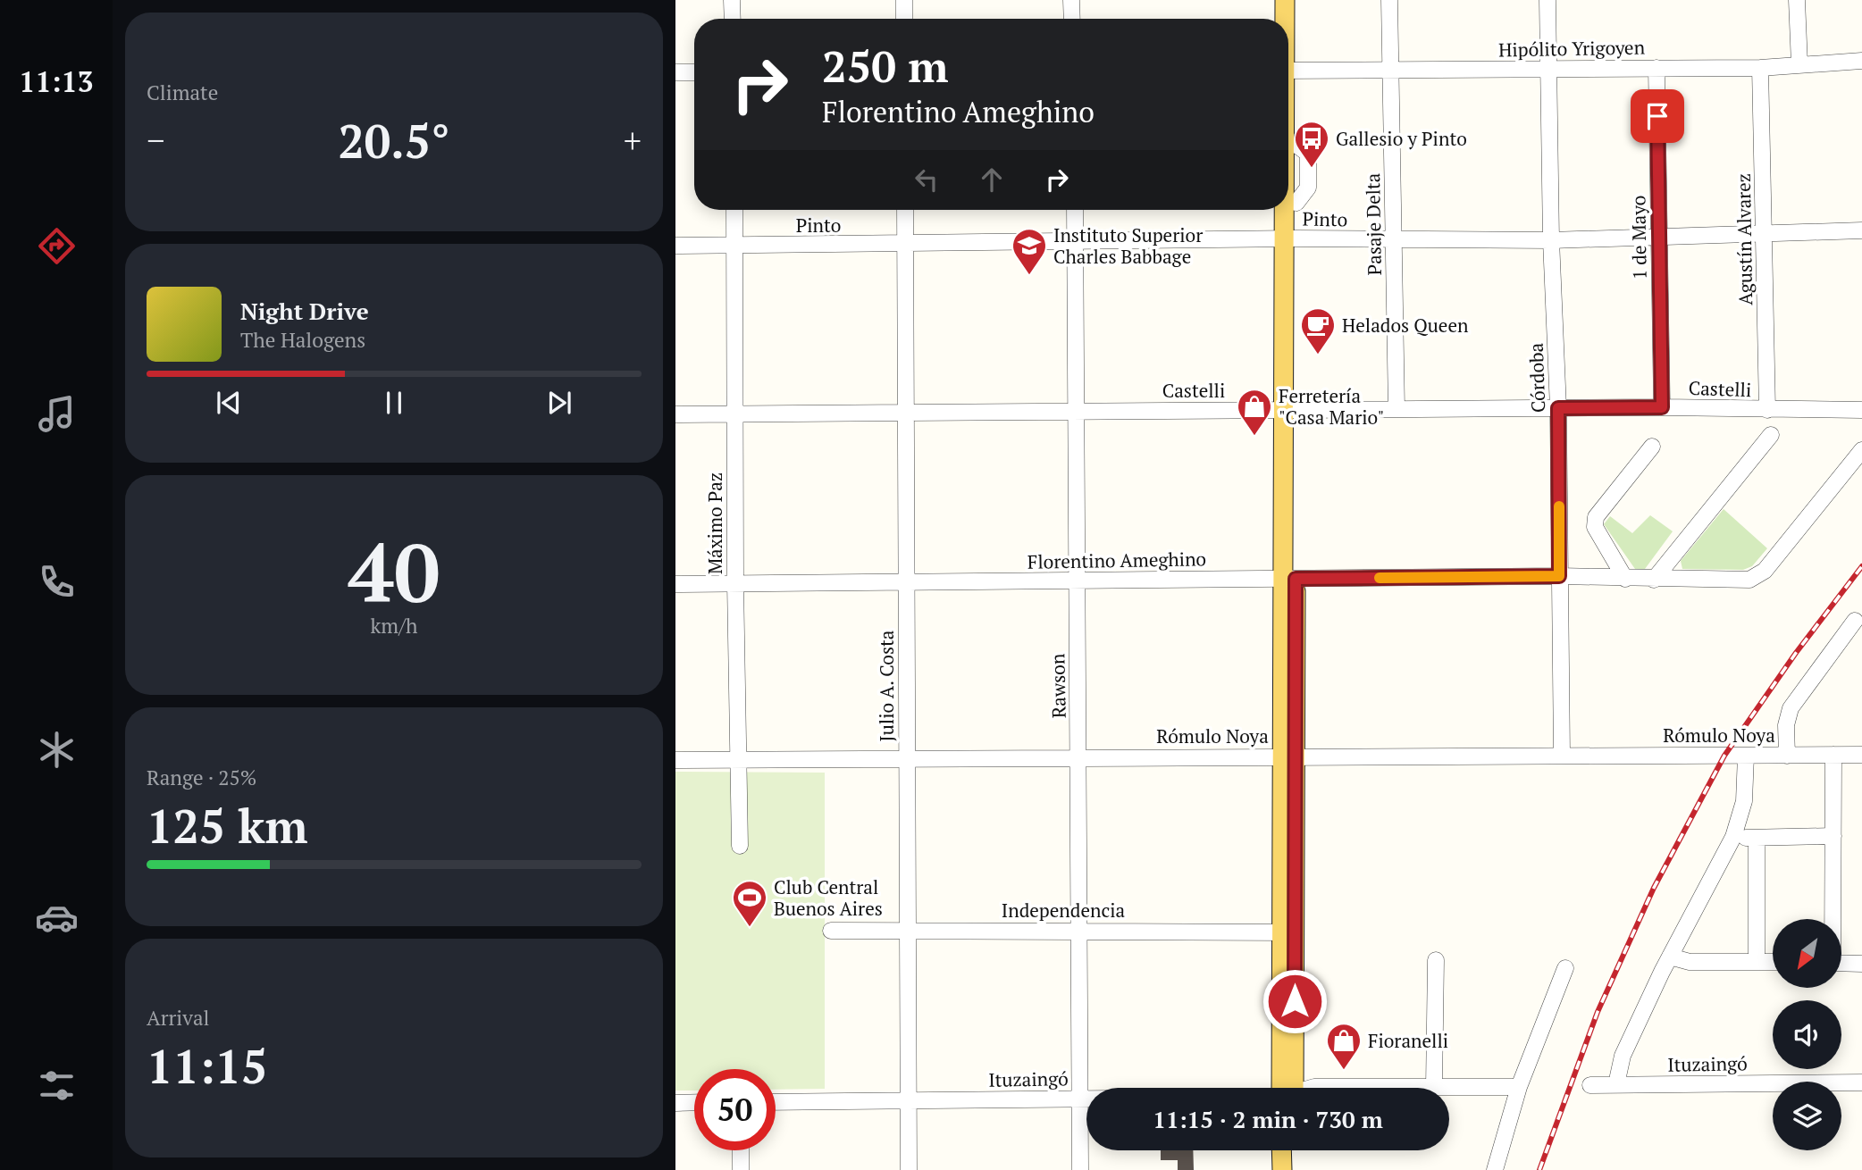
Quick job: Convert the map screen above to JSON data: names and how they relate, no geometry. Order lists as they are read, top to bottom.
{
  "streets": {
    "street": [
      "Hipólito Yrigoyen",
      "Pinto",
      "Pasaje Delta",
      "1 de Mayo",
      "Agustín Alvarez",
      "Córdoba",
      "Castelli",
      "Máximo Paz",
      "Florentino Ameghino",
      "Julio A. Costa",
      "Rawson",
      "Rómulo Noya",
      "Independencia",
      "Ituzaingó"
    ]
  },
  "crossings": [
    ["Hipólito Yrigoyen", "Pasaje Delta"],
    ["Hipólito Yrigoyen", "1 de Mayo"],
    ["Hipólito Yrigoyen", "Agustín Alvarez"],
    ["Hipólito Yrigoyen", "Córdoba"],
    ["Pinto", "Pasaje Delta"],
    ["Pinto", "1 de Mayo"],
    ["Pinto", "Agustín Alvarez"],
    ["Pinto", "Córdoba"],
    ["Pinto", "Máximo Paz"],
    ["Pinto", "Julio A. Costa"],
    ["Pinto", "Rawson"],
    ["Pasaje Delta", "Castelli"],
    ["1 de Mayo", "Castelli"],
    ["Agustín Alvarez", "Castelli"],
    ["Córdoba", "Castelli"],
    ["Córdoba", "Florentino Ameghino"],
    ["Córdoba", "Rómulo Noya"],
    ["Castelli", "Máximo Paz"],
    ["Castelli", "Julio A. Costa"],
    ["Castelli", "Rawson"],
    ["Máximo Paz", "Florentino Ameghino"],
    ["Máximo Paz", "Rómulo Noya"],
    ["Florentino Ameghino", "Julio A. Costa"],
    ["Florentino Ameghino", "Rawson"],
    ["Julio A. Costa", "Rómulo Noya"],
    ["Julio A. Costa", "Independencia"],
    ["Julio A. Costa", "Ituzaingó"],
    ["Rawson", "Rómulo Noya"],
    ["Rawson", "Independencia"],
    ["Rawson", "Ituzaingó"]
  ],
  "places": {
    "bus stop": ["Gallesio y Pinto"],
    "school or university": ["Instituto Superior Charles Babbage"],
    "cafe": ["Helados Queen"],
    "shop": ["Ferretería \"Casa Mario\"", "Fioranelli"],
    "sports": ["Club Central Buenos Aires"]
  },
  "north": "bottom left",
  "page": {
    "tabs": "11:13",
    "tile": [
      "Climate",
      ["40", "km/h"],
      ["Range · 25%", "125 km"],
      ["Arrival", "11:15"]
    ],
    "turn": ["250 m", "Florentino Ameghino"],
    "heat": ["−", "20.5°", "+"],
    "song": ["Night Drive", "The Halogens"],
    "limit": "50",
    "trip": "11:15 · 2 min · 730 m"
  }
}
